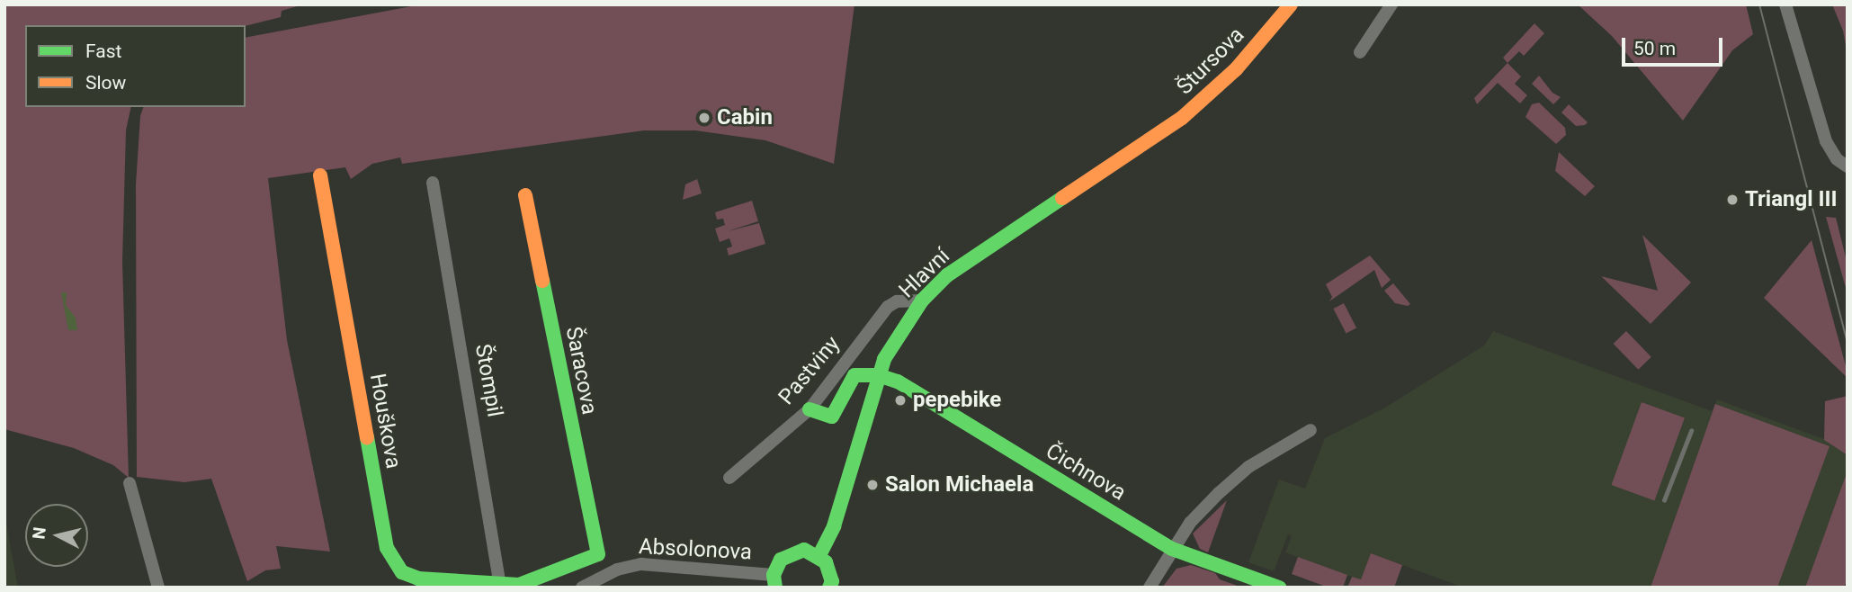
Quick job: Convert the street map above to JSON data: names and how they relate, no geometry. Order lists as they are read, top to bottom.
{
  "streets": {
    "street": [
      "Štursova",
      "Hlavní",
      "Šaracova",
      "Pastviny",
      "Štompil",
      "Houškova",
      "Čichnova",
      "Absolonova"
    ]
  },
  "crossings": [
    ["Štursova", "Hlavní"],
    ["Hlavní", "Pastviny"],
    ["Hlavní", "Čichnova"],
    ["Šaracova", "Štompil"],
    ["Šaracova", "Houškova"],
    ["Štompil", "Houškova"]
  ],
  "places": [
    "Cabin",
    "Triangl III",
    "pepebike",
    "Salon Michaela"
  ],
  "legend": ["Fast", "Slow"],
  "scale_bar": "50 m",
  "north": "left"
}
